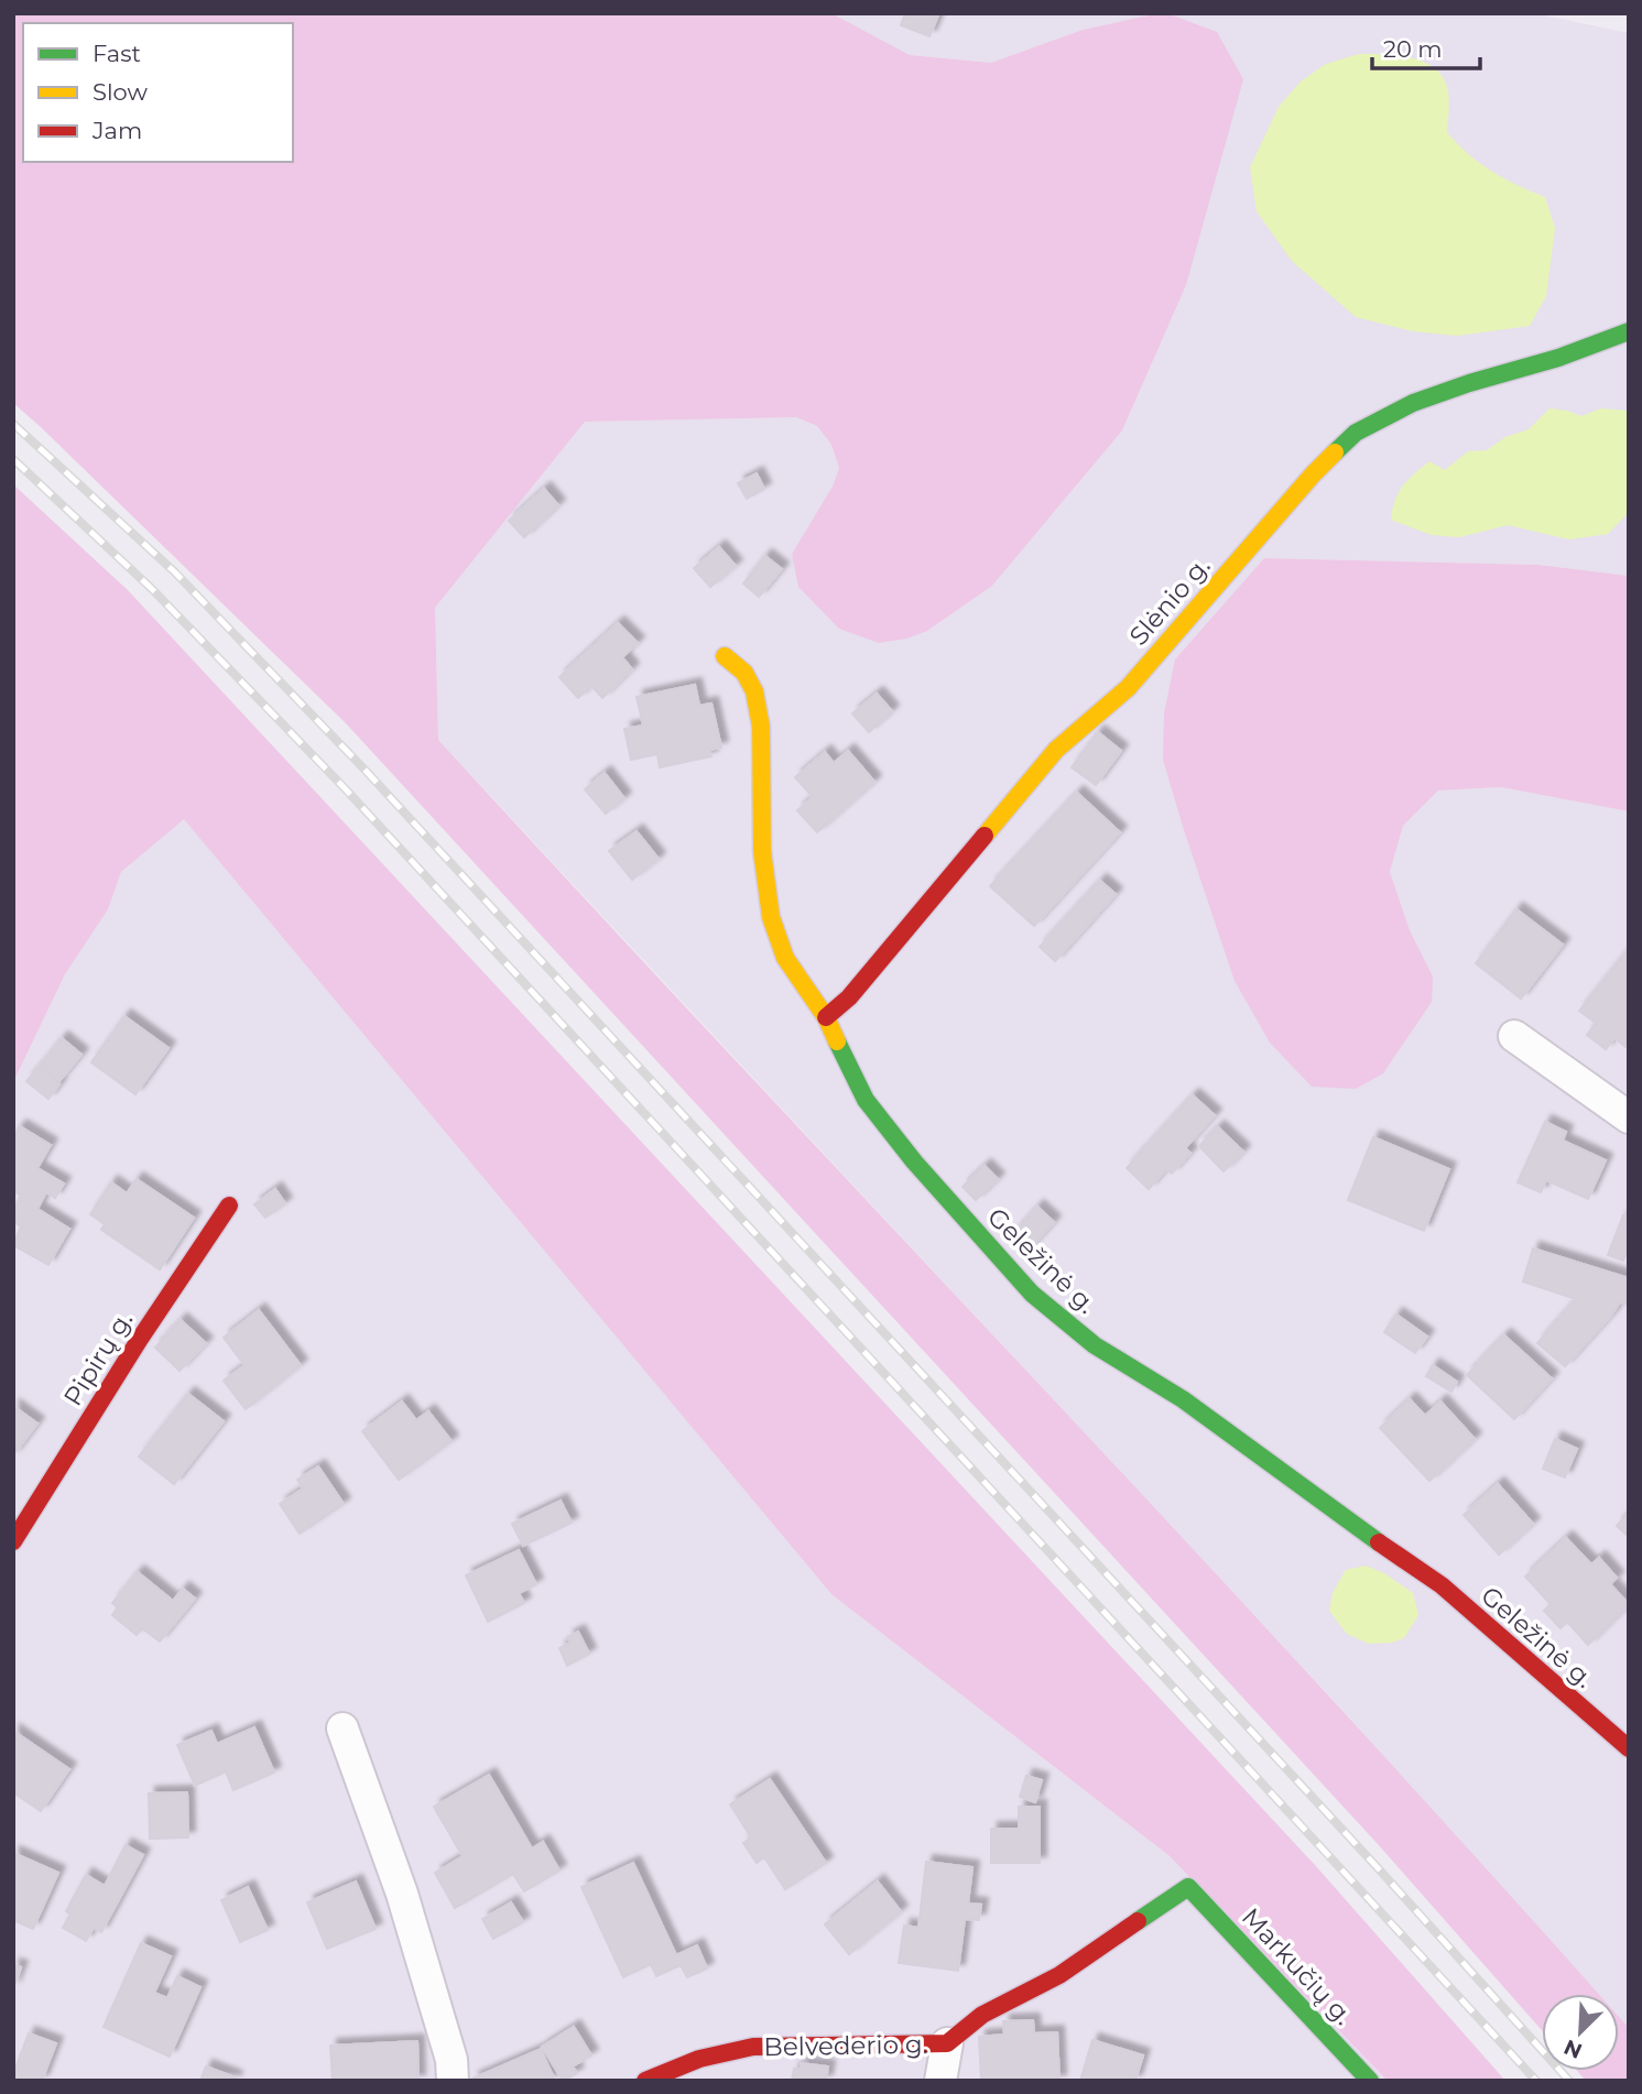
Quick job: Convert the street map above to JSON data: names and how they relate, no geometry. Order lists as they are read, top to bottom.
{
  "streets": {
    "street": [
      "Slėnio g.",
      "Geležinė g.",
      "Pipirų g.",
      "Markučių g.",
      "Belvederio g."
    ]
  },
  "crossings": [
    ["Slėnio g.", "Geležinė g."],
    ["Markučių g.", "Belvederio g."]
  ],
  "legend": ["Fast", "Slow", "Jam"],
  "scale_bar": "20 m",
  "north": "bottom left"
}
